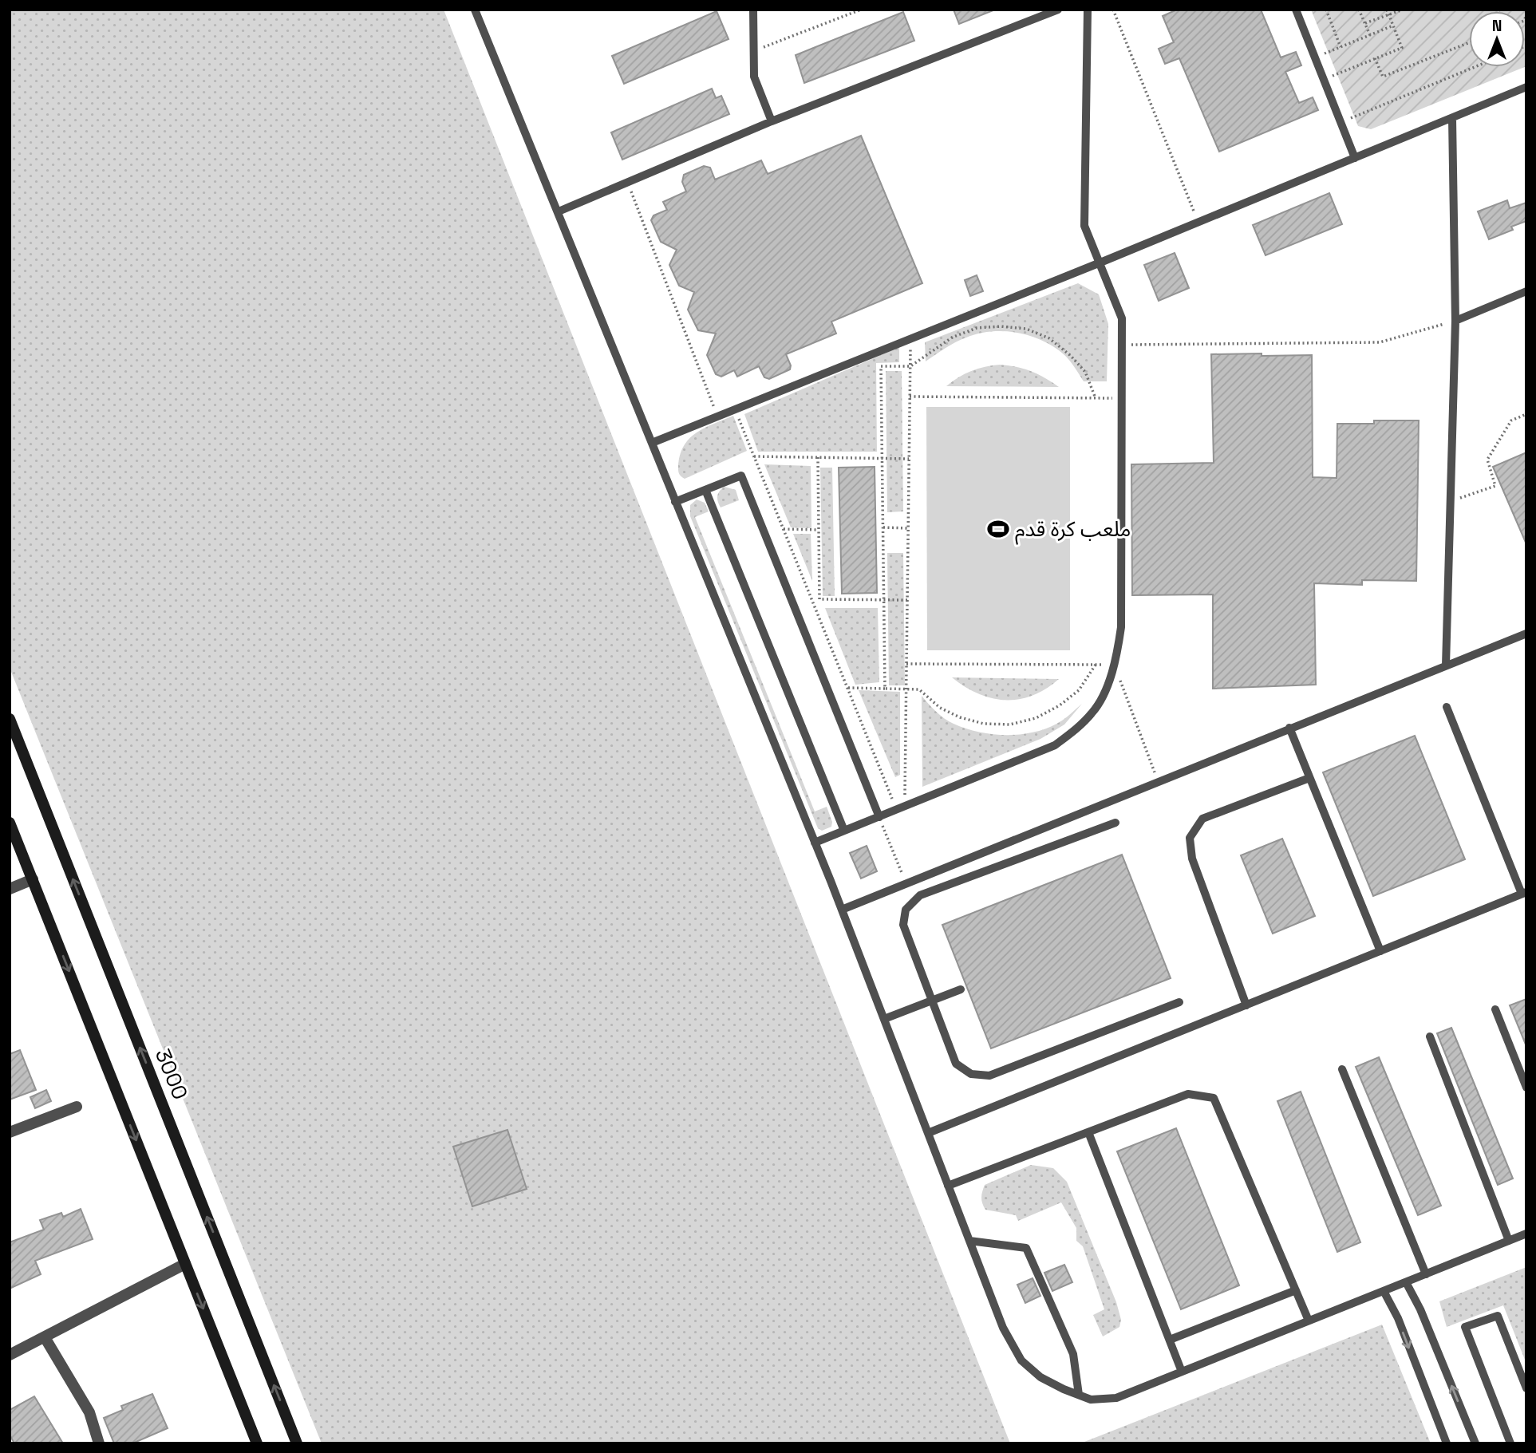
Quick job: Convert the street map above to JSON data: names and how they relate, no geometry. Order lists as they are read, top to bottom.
{
  "streets": {
    "street": ["3000"]
  },
  "places": {
    "sports": ["ملعب كرة قدم"]
  },
  "north": "top"
}
